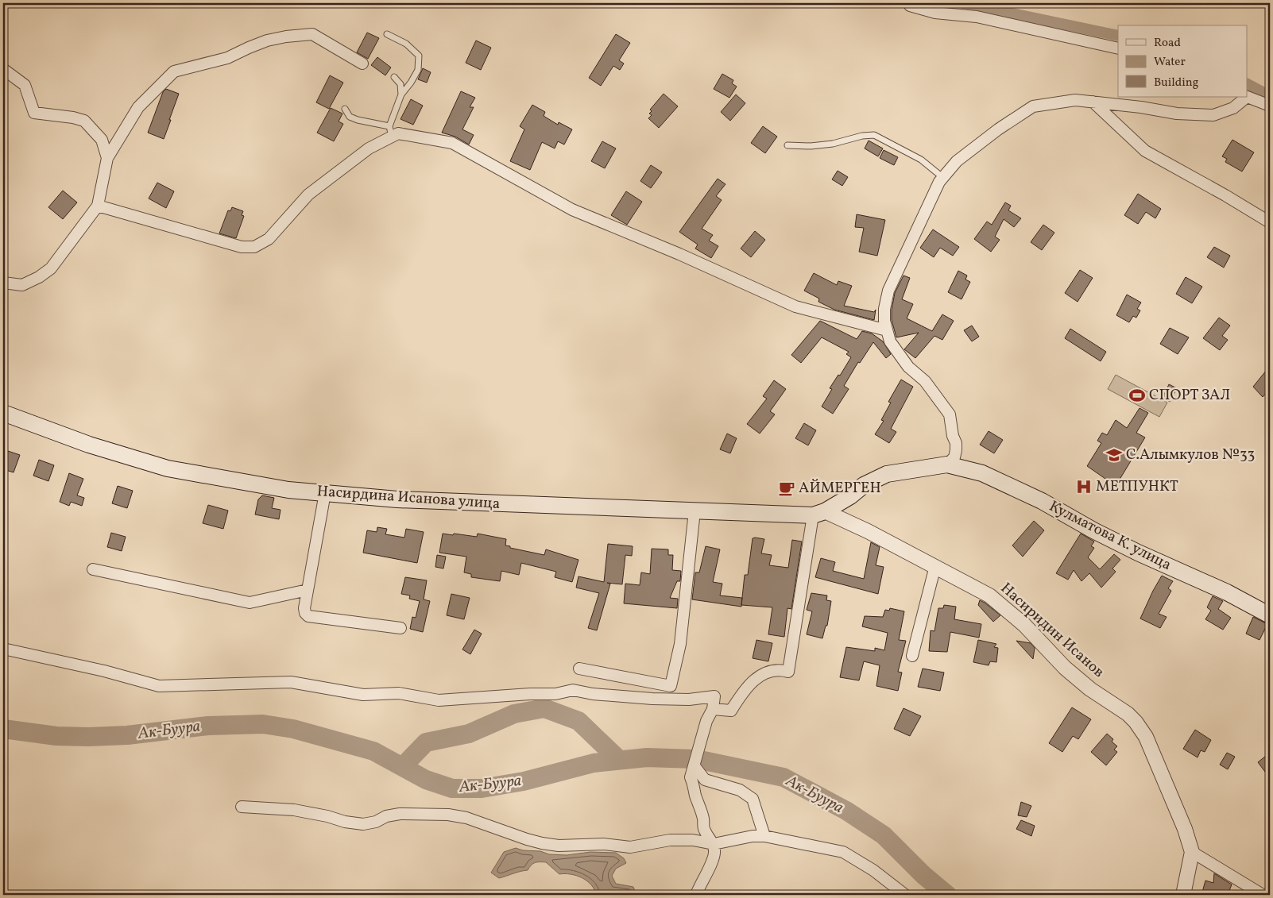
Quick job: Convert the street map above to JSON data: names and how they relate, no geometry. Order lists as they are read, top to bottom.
{
  "streets": {
    "main road": ["Насирдина Исанова улица", "Кулматова К. улица"],
    "street": ["Насиридин Исанов"]
  },
  "crossings": [
    ["Насирдина Исанова улица", "Кулматова К. улица"],
    ["Насирдина Исанова улица", "Насиридин Исанов"],
    ["Кулматова К. улица", "Насиридин Исанов"]
  ],
  "water": ["Ак-Буура"],
  "places": {
    "sports": ["СПОРТ ЗАЛ"],
    "school or university": ["С.Алымкулов №33"],
    "hospital": ["МЕТПУНКТ"],
    "cafe": ["АЙМЕРГЕН"]
  },
  "legend": ["Road", "Water", "Building"]
}
